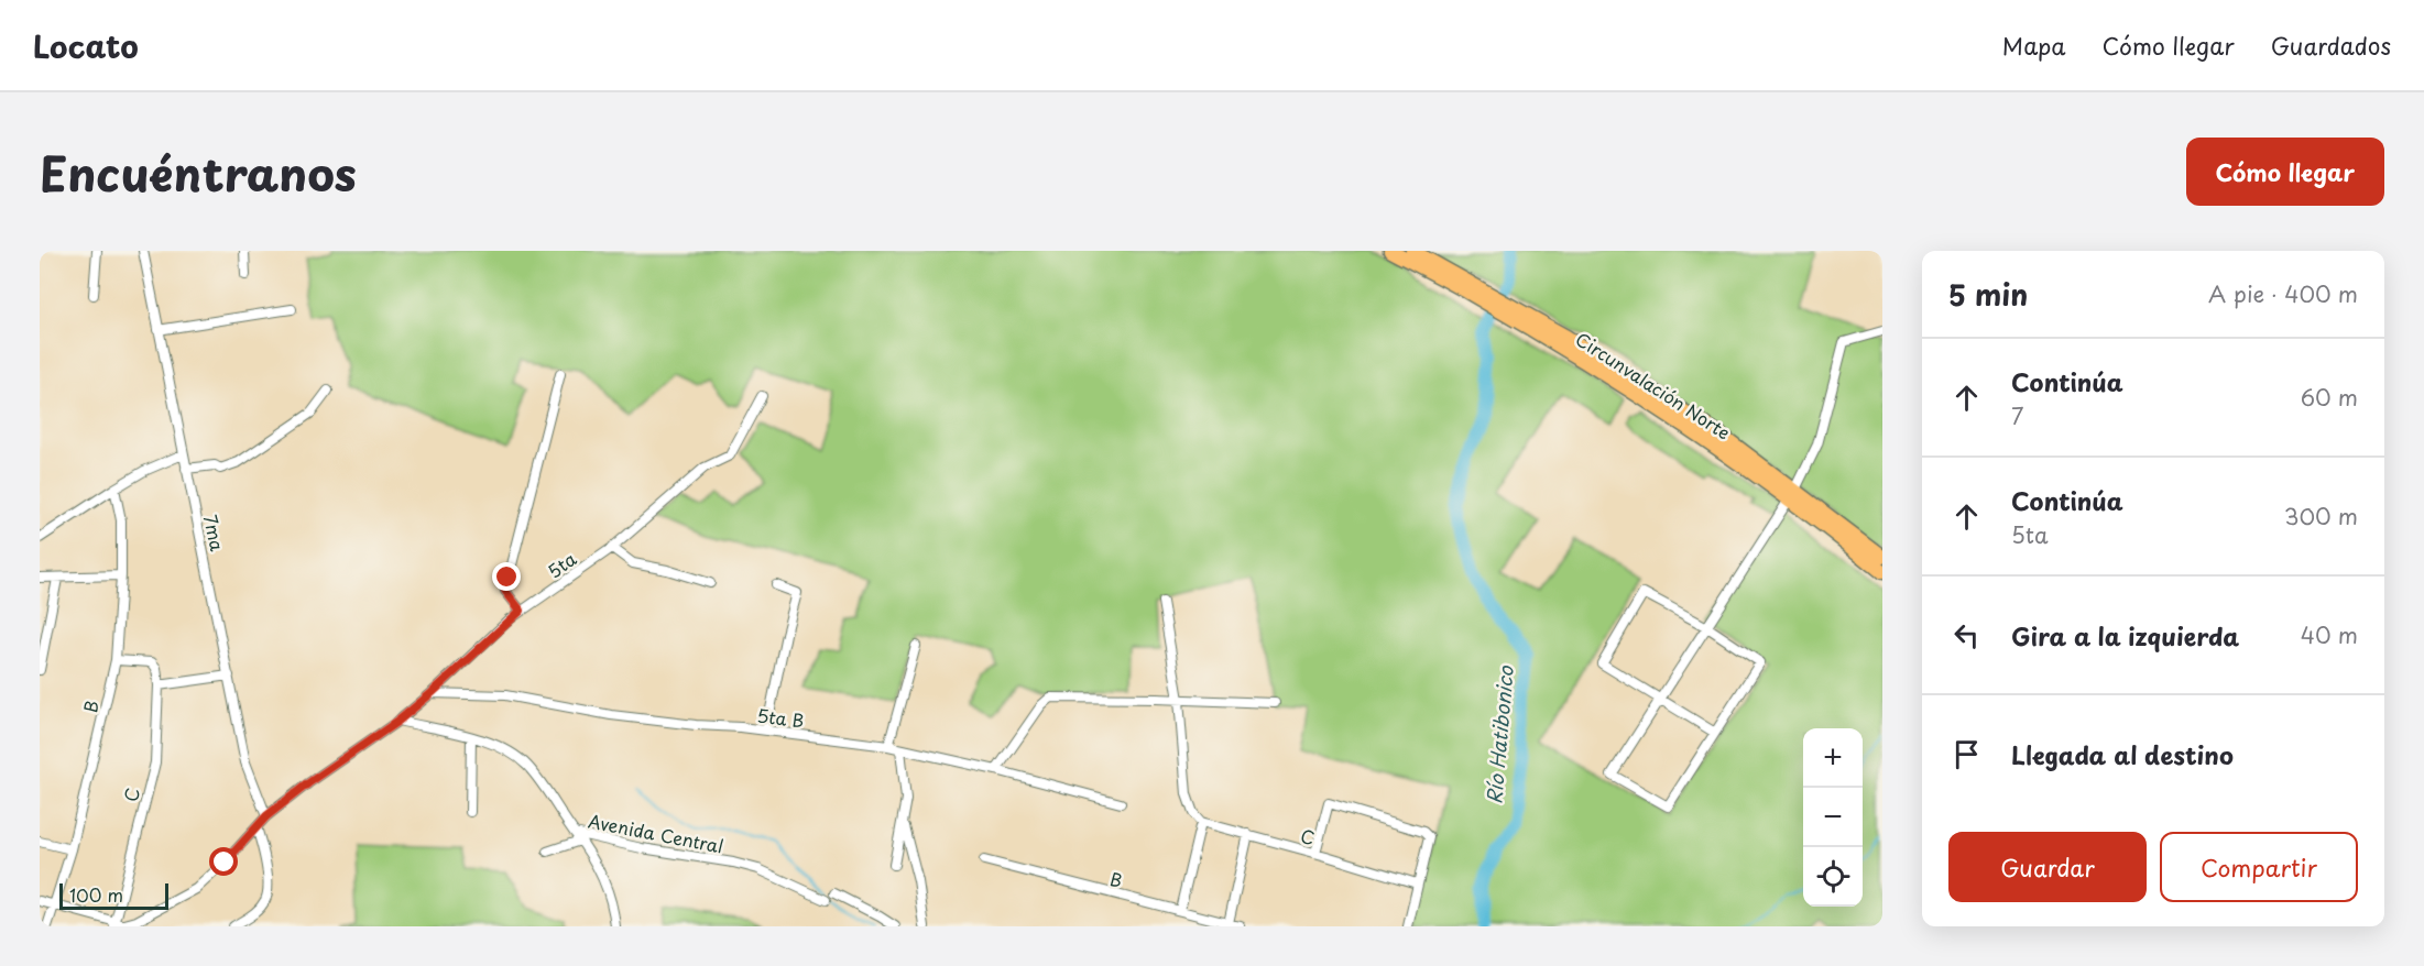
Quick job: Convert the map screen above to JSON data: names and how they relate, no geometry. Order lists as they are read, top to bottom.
{
  "streets": {
    "highway": ["Circunvalación Norte"],
    "street": [
      "7ma",
      "5ta",
      "B",
      "5ta B",
      "C",
      "Avenida Central"
    ]
  },
  "crossings": [
    ["7ma", "5ta"],
    ["5ta", "5ta B"],
    ["5ta", "C"],
    ["5ta", "Avenida Central"],
    ["B", "C"]
  ],
  "water": ["Río Hatibonico"],
  "scale_bar": "100 m",
  "page": {
    "header": "Locato",
    "nav": ["Mapa", "Cómo llegar", "Guardados"],
    "title": "Encuéntranos",
    "buttons": [
      "Cómo llegar",
      ["Guardar", "Compartir"]
    ],
    "heading": ["5 min", "A pie · 400 m"],
    "list": [
      ["Continúa", "7", "60 m"],
      ["Continúa", "5ta", "300 m"],
      ["Gira a la izquierda", "40 m"],
      "Llegada al destino"
    ],
    "map_buttons": ["+", "−"],
    "scale": "100 m"
  }
}
